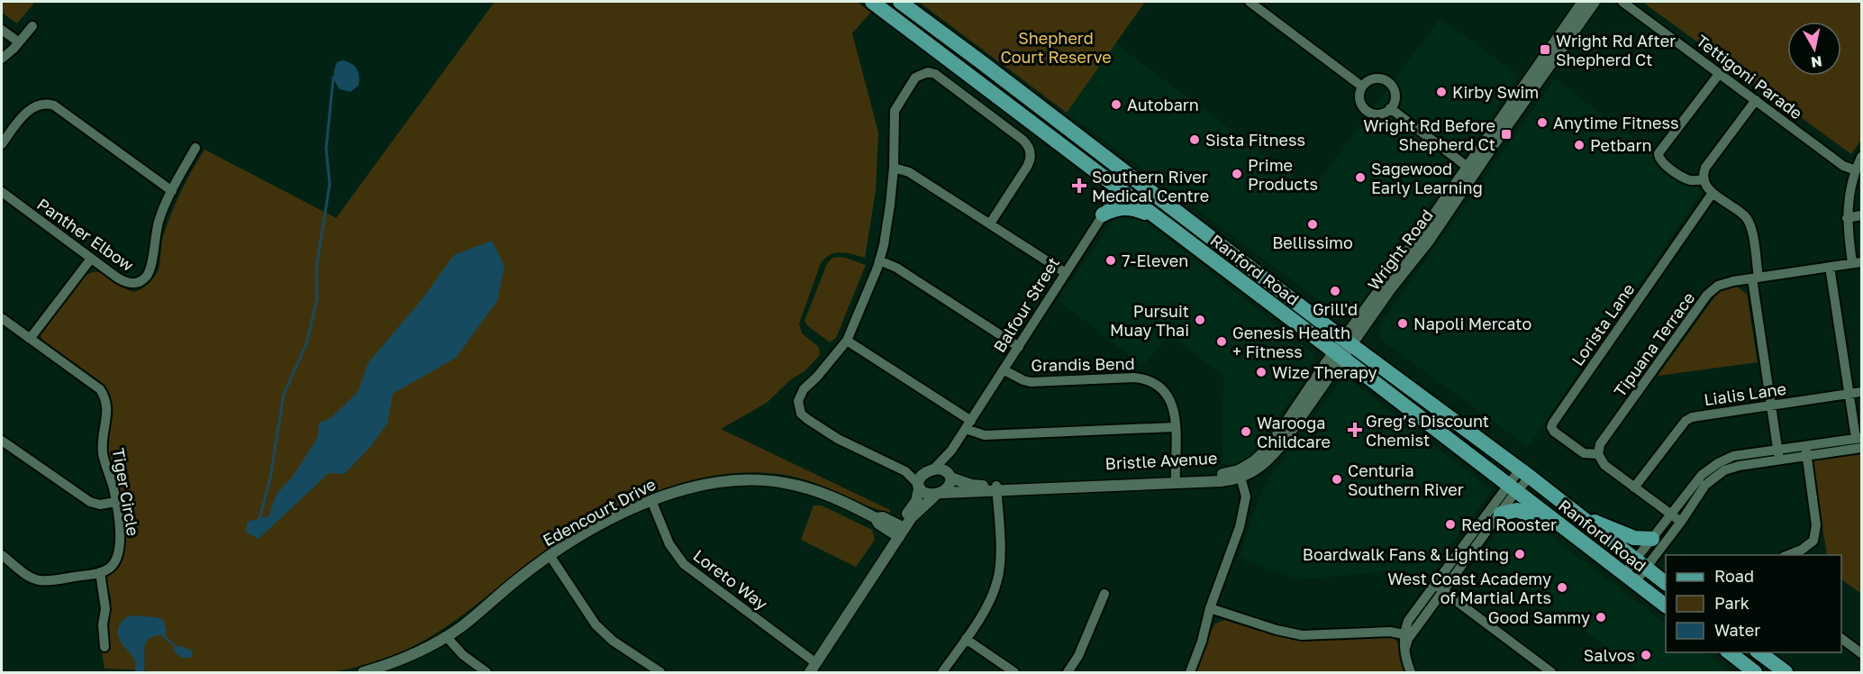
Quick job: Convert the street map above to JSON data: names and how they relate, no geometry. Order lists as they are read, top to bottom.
{
  "streets": {
    "main road": ["Ranford Road"],
    "street": [
      "Tettigoni Parade",
      "Panther Elbow",
      "Wright Road",
      "Balfour Street",
      "Lorista Lane",
      "Tipuana Terrace",
      "Grandis Bend",
      "Lialis Lane",
      "Bristle Avenue",
      "Tiger Circle",
      "Edencourt Drive",
      "Loreto Way"
    ]
  },
  "crossings": [
    ["Wright Road", "Ranford Road"],
    ["Wright Road", "Bristle Avenue"],
    ["Ranford Road", "Balfour Street"],
    ["Ranford Road", "Bristle Avenue"],
    ["Balfour Street", "Grandis Bend"],
    ["Balfour Street", "Bristle Avenue"],
    ["Balfour Street", "Edencourt Drive"],
    ["Balfour Street", "Loreto Way"],
    ["Lorista Lane", "Tipuana Terrace"],
    ["Grandis Bend", "Bristle Avenue"],
    ["Edencourt Drive", "Loreto Way"]
  ],
  "parks": ["Shepherd Court Reserve"],
  "places": {
    "transit": ["Wright Rd After Shepherd Ct", "Wright Rd Before Shepherd Ct"],
    "other": [
      "Kirby Swim",
      "Autobarn",
      "Anytime Fitness",
      "Sista Fitness",
      "Petbarn",
      "Prime Products",
      "Sagewood Early Learning",
      "Bellissimo",
      "7-Eleven",
      "Grill'd",
      "Pursuit Muay Thai",
      "Napoli Mercato",
      "Genesis Health + Fitness",
      "Wize Therapy",
      "Warooga Childcare",
      "Centuria Southern River",
      "Red Rooster",
      "Boardwalk Fans & Lighting",
      "West Coast Academy of Martial Arts",
      "Good Sammy",
      "Salvos"
    ],
    "health": ["Southern River Medical Centre", "Greg’s Discount Chemist"]
  },
  "legend": ["Road", "Park", "Water"],
  "north": "bottom"
}
